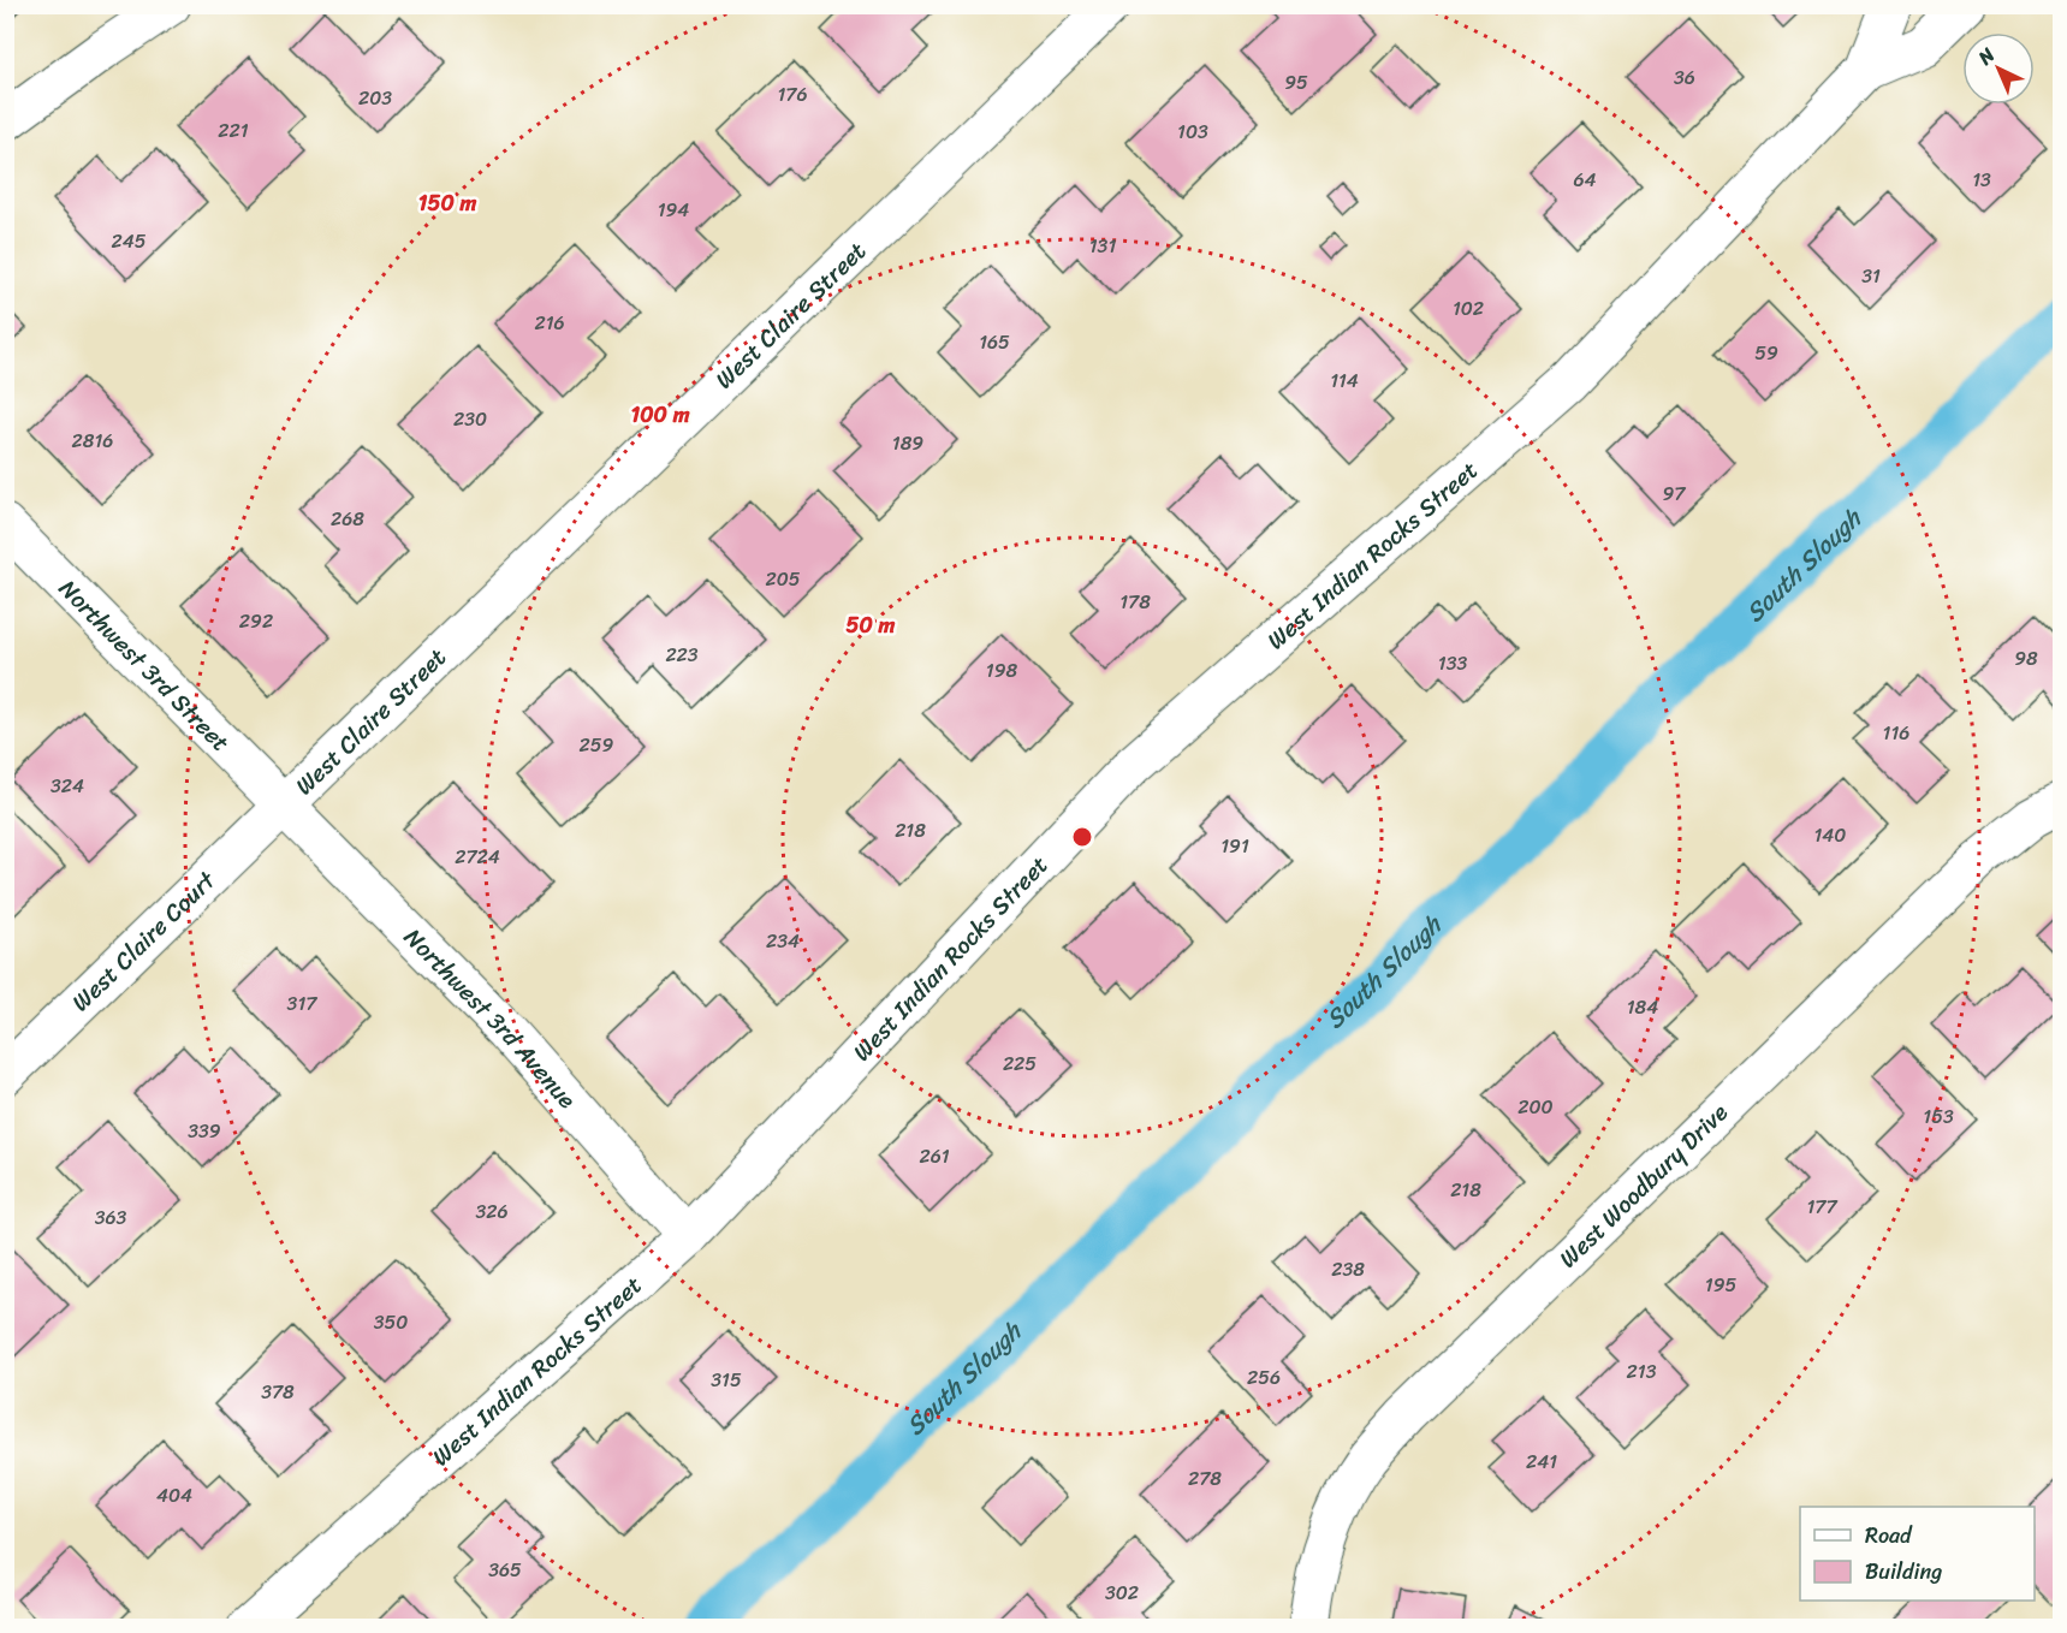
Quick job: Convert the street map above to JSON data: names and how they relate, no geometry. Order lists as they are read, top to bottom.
{
  "streets": {
    "street": [
      "West Claire Street",
      "West Indian Rocks Street",
      "Northwest 3rd Street",
      "West Claire Court",
      "Northwest 3rd Avenue",
      "West Woodbury Drive"
    ]
  },
  "crossings": [
    ["West Claire Street", "Northwest 3rd Street"],
    ["West Claire Street", "West Claire Court"],
    ["West Claire Street", "Northwest 3rd Avenue"],
    ["West Indian Rocks Street", "Northwest 3rd Avenue"],
    ["Northwest 3rd Street", "West Claire Court"],
    ["Northwest 3rd Street", "Northwest 3rd Avenue"],
    ["West Claire Court", "Northwest 3rd Avenue"]
  ],
  "water": ["South Slough"],
  "house_numbers": [
    "36",
    "95",
    "176",
    "203",
    "221",
    "103",
    "64",
    "13",
    "194",
    "245",
    "131",
    "31",
    "102",
    "216",
    "165",
    "59",
    "114",
    "230",
    "2816",
    "189",
    "97",
    "268",
    "205",
    "178",
    "292",
    "223",
    "98",
    "133",
    "198",
    "116",
    "259",
    "324",
    "218",
    "140",
    "191",
    "2724",
    "234",
    "317",
    "184",
    "225",
    "200",
    "153",
    "339",
    "261",
    "218",
    "177",
    "326",
    "363",
    "238",
    "195",
    "350",
    "213",
    "256",
    "315",
    "378",
    "241",
    "278",
    "404",
    "365",
    "302"
  ],
  "legend": ["Road", "Building"],
  "north": "top left",
  "rings": ["150 m", "100 m", "50 m"]
}
